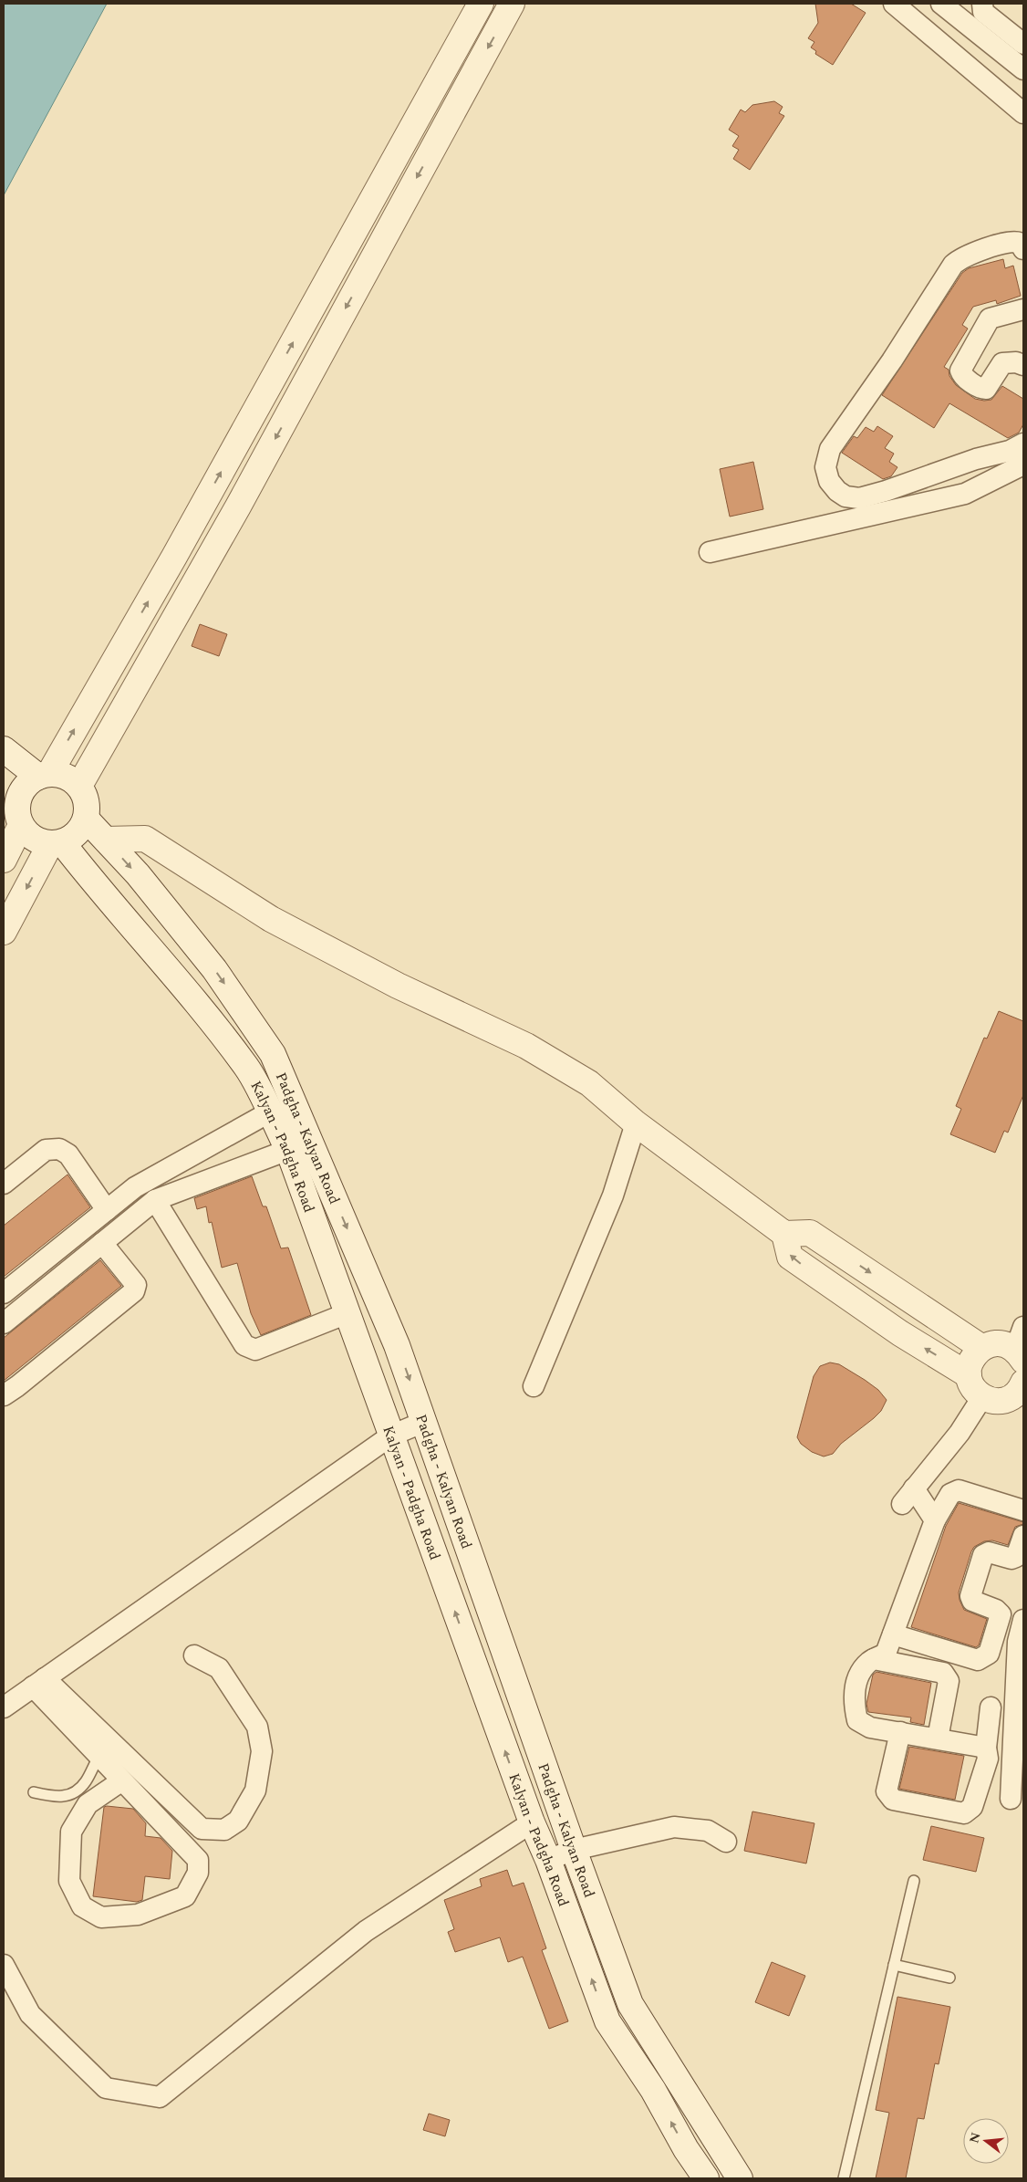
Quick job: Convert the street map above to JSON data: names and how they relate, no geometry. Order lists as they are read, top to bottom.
{
  "streets": {
    "main road": ["Padgha - Kalyan Road", "Kalyan - Padgha Road"]
  },
  "crossings": [
    ["Padgha - Kalyan Road", "Kalyan - Padgha Road"]
  ],
  "one_way": ["Padgha - Kalyan Road", "Kalyan - Padgha Road"],
  "north": "left"
}
